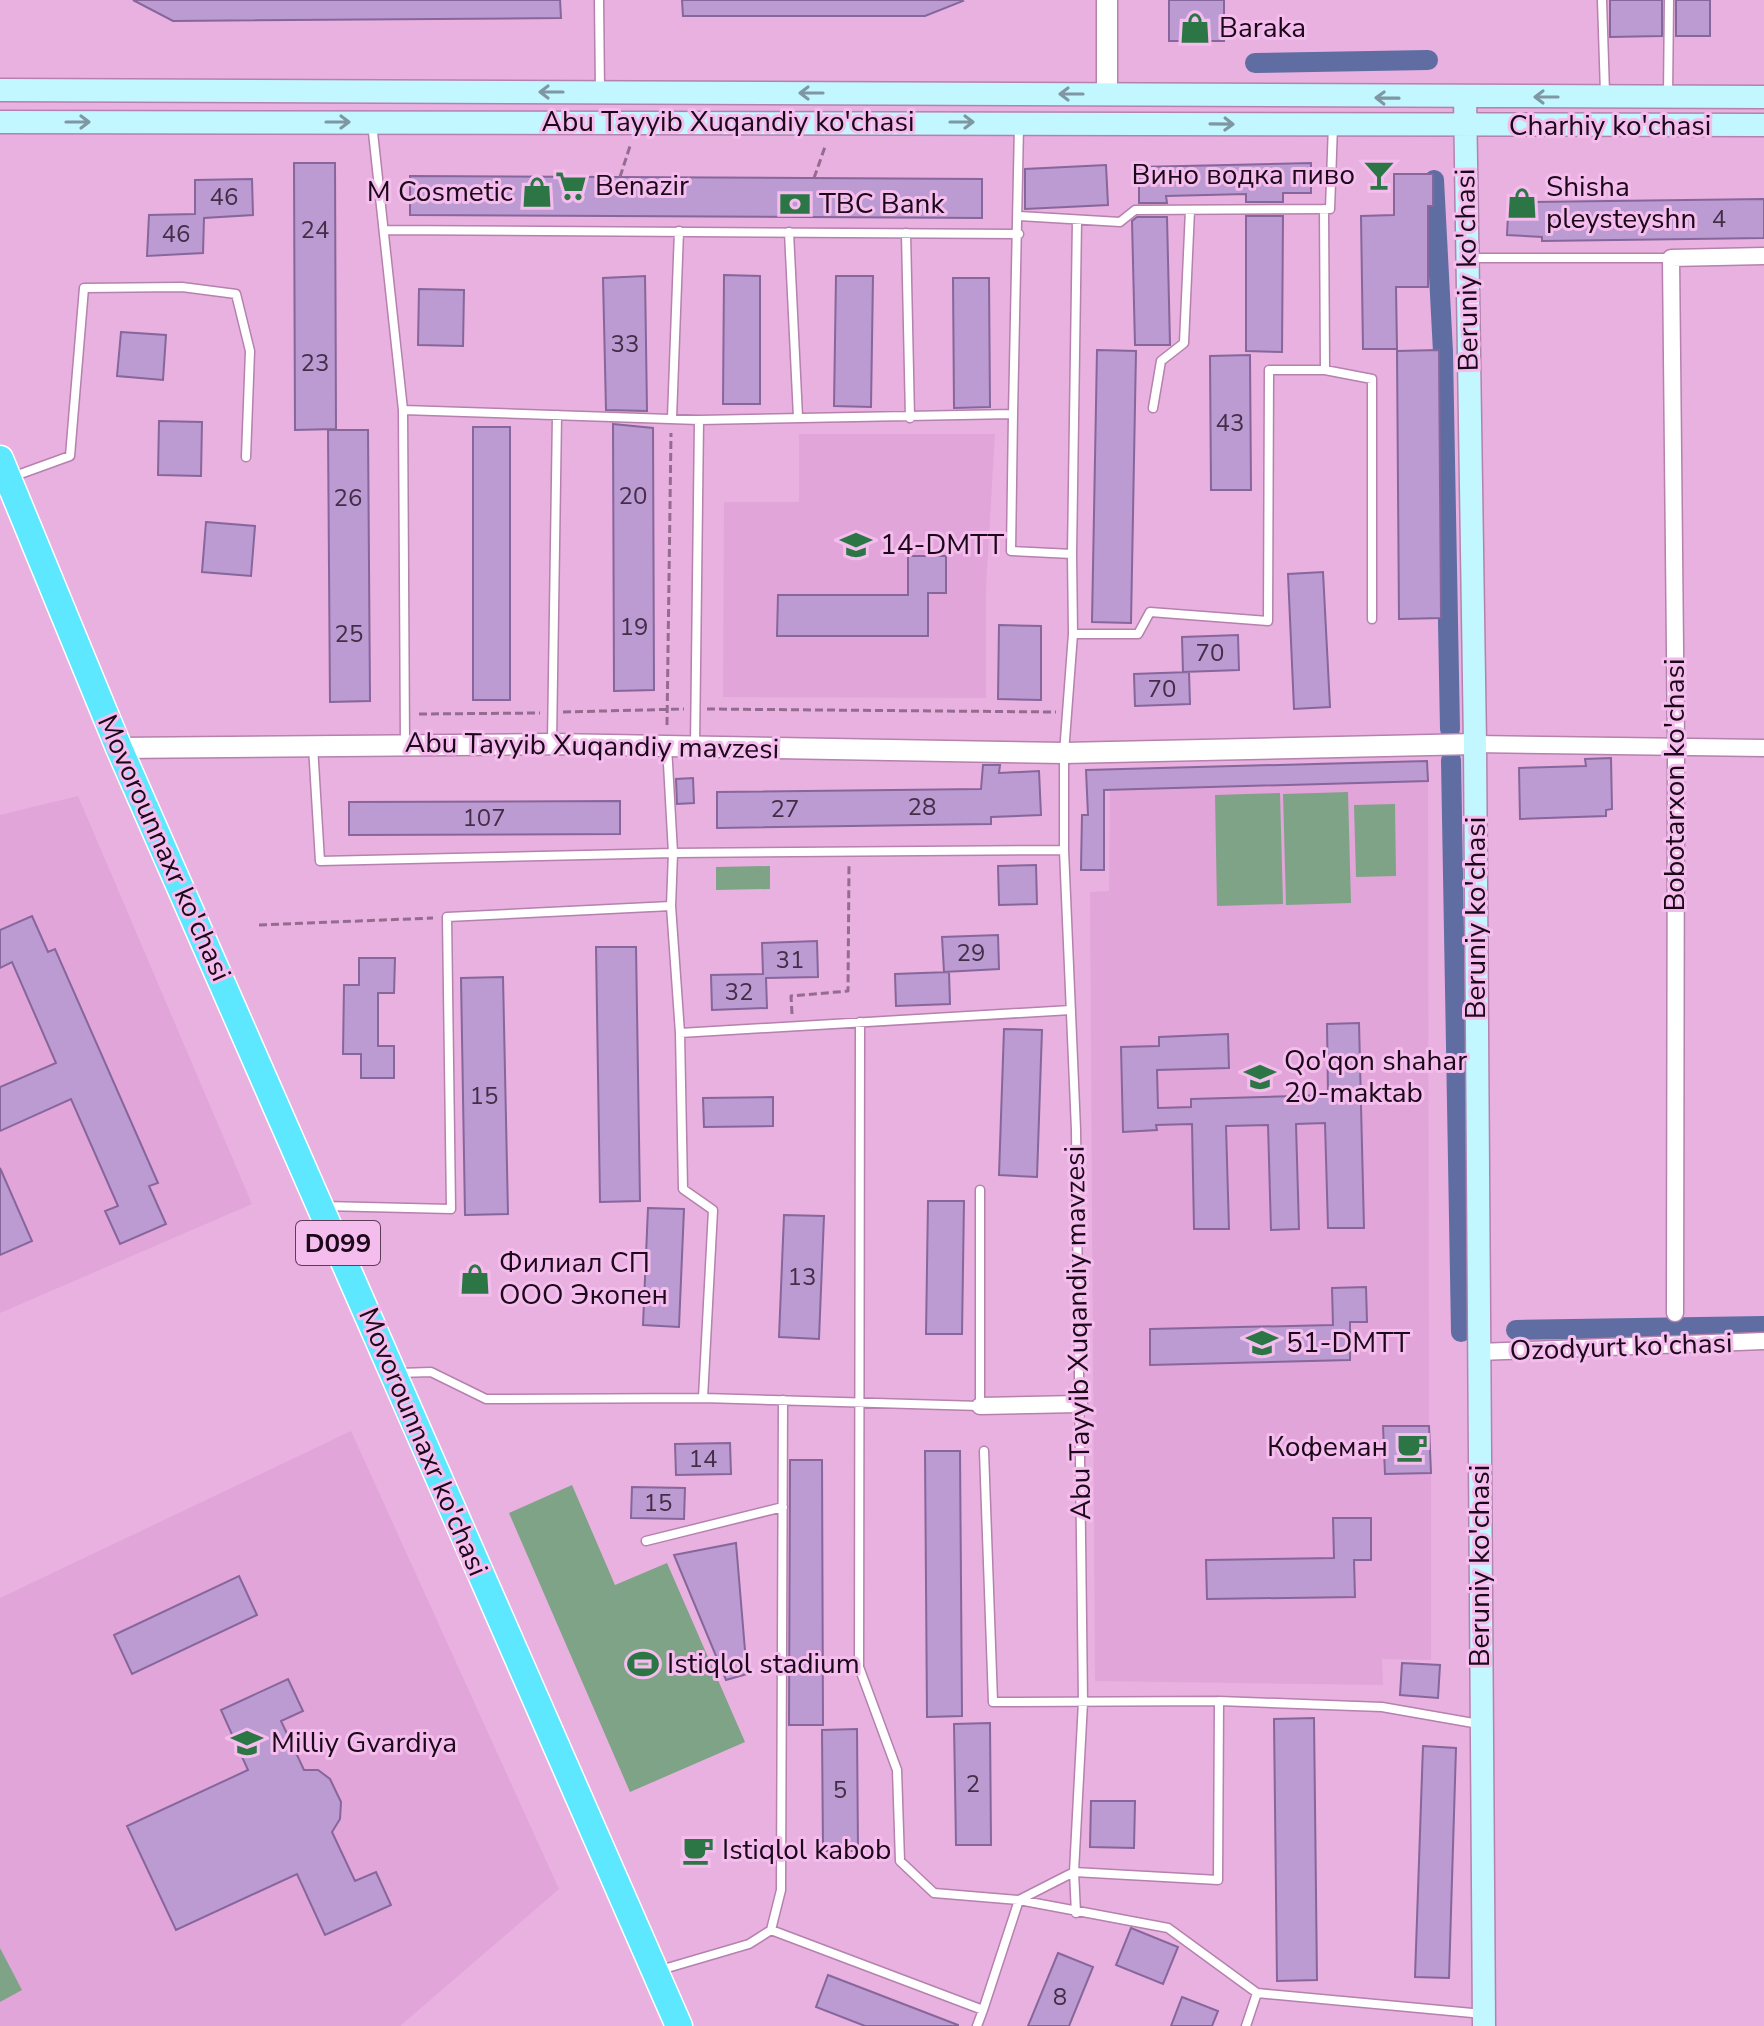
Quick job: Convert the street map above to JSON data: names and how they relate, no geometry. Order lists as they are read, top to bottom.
{
  "streets": {
    "highway": ["Movorounnaxr ko'chasi", "D099"],
    "main road": ["Abu Tayyib Xuqandiy ko'chasi", "Charhiy ko'chasi", "Beruniy ko'chasi"],
    "street": ["Abu Tayyib Xuqandiy mavzesi", "Bobotarxon ko'chasi", "Ozodyurt ko'chasi"]
  },
  "crossings": [
    ["Abu Tayyib Xuqandiy ko'chasi", "Charhiy ko'chasi"],
    ["Abu Tayyib Xuqandiy ko'chasi", "Beruniy ko'chasi"],
    ["Charhiy ko'chasi", "Beruniy ko'chasi"],
    ["Beruniy ko'chasi", "Abu Tayyib Xuqandiy mavzesi"],
    ["Beruniy ko'chasi", "Ozodyurt ko'chasi"],
    ["Abu Tayyib Xuqandiy mavzesi", "Movorounnaxr ko'chasi"]
  ],
  "one_way": ["Abu Tayyib Xuqandiy ko'chasi", "Charhiy ko'chasi"],
  "places": {
    "shop": [
      "Baraka",
      "M Cosmetic",
      "Shisha pleysteyshn",
      "Филиал СП ООО Экопен"
    ],
    "bar": ["Вино водка пиво"],
    "supermarket": ["Benazir"],
    "bank": ["TBC Bank"],
    "school or university": [
      "14-DMTT",
      "Qo'qon shahar 20-maktab",
      "51-DMTT",
      "Milliy Gvardiya"
    ],
    "cafe": ["Кофеман", "Istiqlol kabob"],
    "sports": ["Istiqlol stadium"]
  },
  "house_numbers": [
    "46",
    "4",
    "24",
    "46",
    "33",
    "23",
    "43",
    "20",
    "26",
    "19",
    "25",
    "70",
    "70",
    "28",
    "27",
    "107",
    "29",
    "31",
    "32",
    "15",
    "13",
    "14",
    "15",
    "2",
    "5",
    "8"
  ]
}
